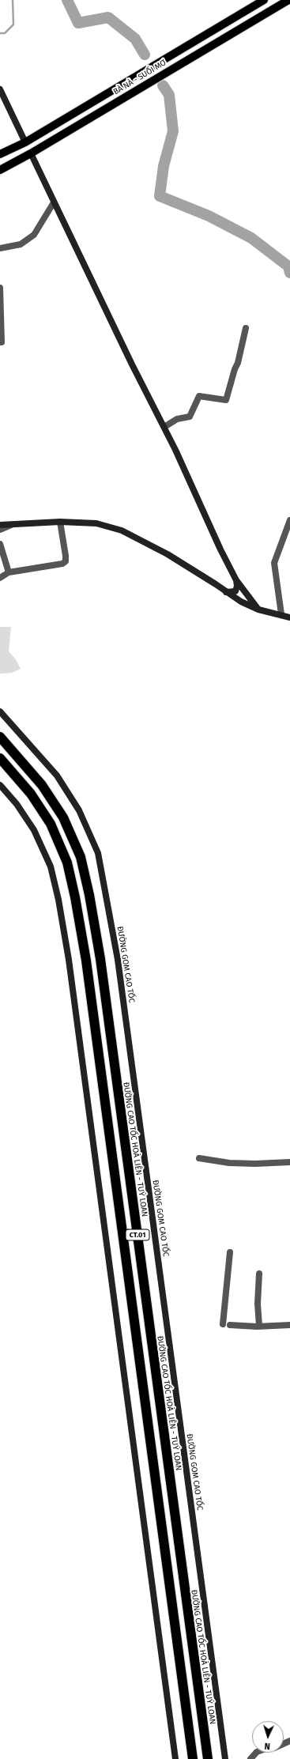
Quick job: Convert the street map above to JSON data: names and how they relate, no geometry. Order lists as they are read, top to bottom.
{
  "streets": {
    "highway": ["ĐƯỜNG CAO TỐC HOÀ LIÊN - TUÝ LOAN", "CT.01"],
    "main road": ["BÀ NÀ - SUỐI MƠ", "ĐƯỜNG GOM CAO TỐC"]
  },
  "north": "bottom"
}
